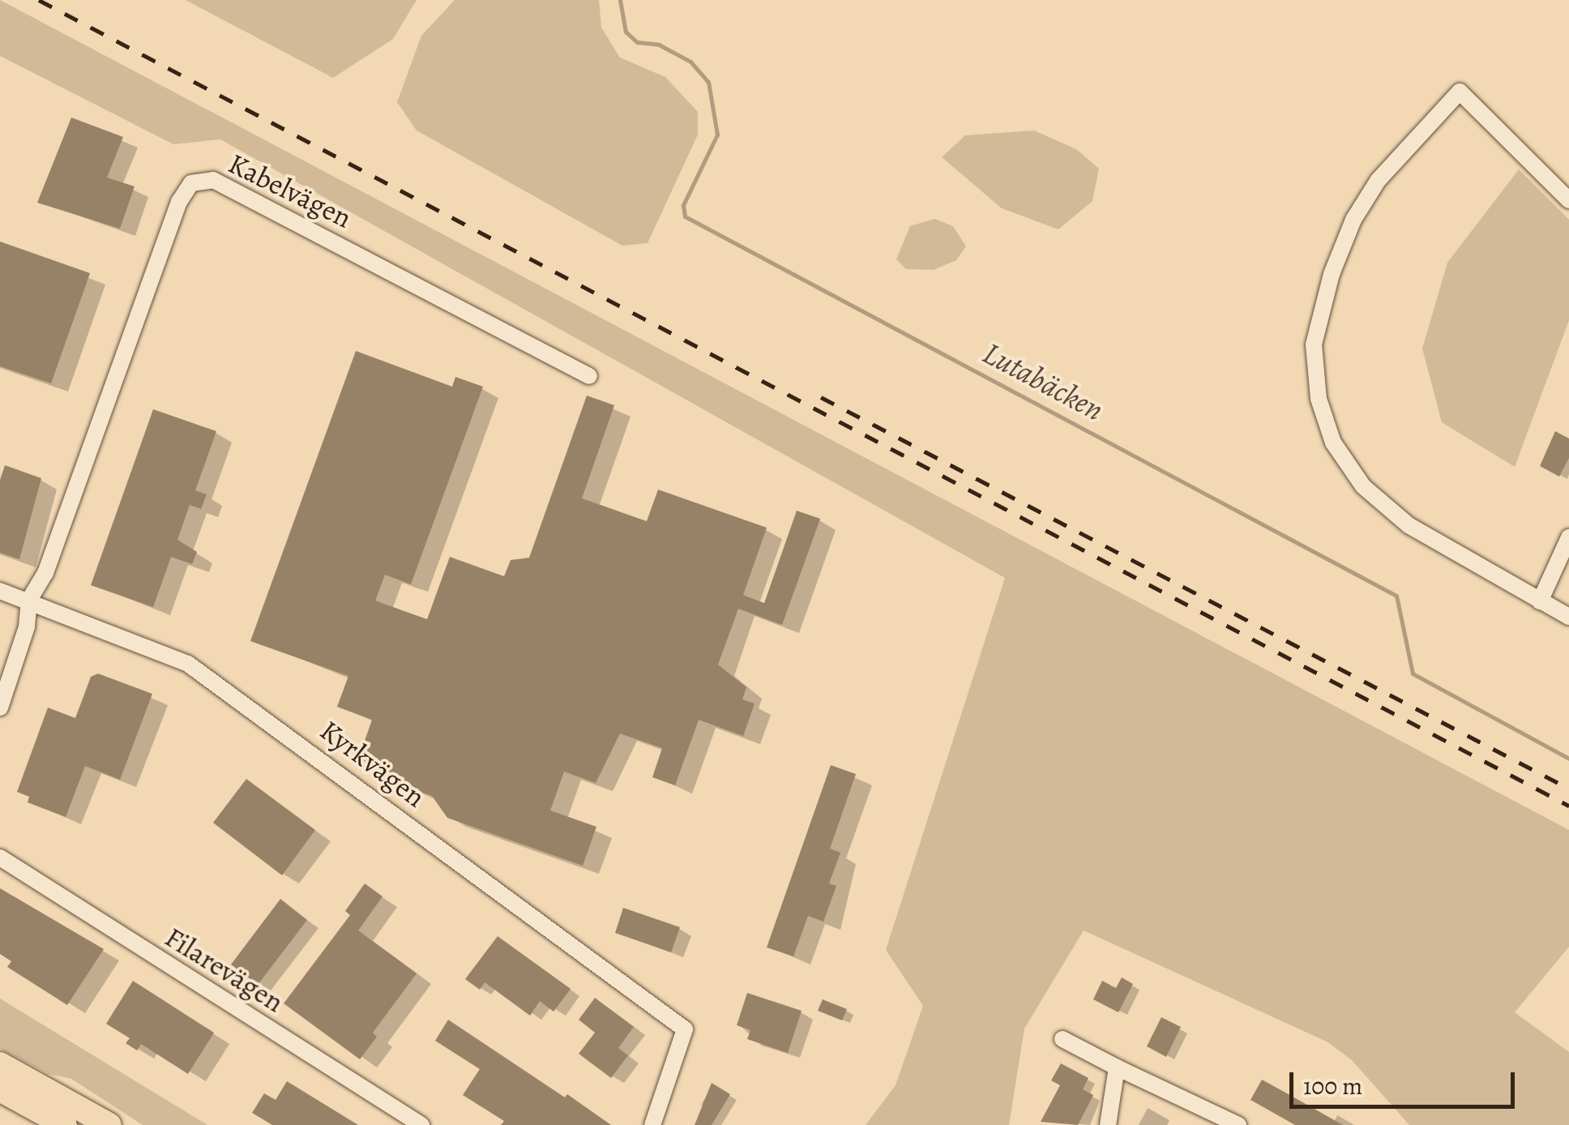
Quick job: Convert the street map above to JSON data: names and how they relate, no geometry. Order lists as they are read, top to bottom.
{
  "streets": {
    "street": ["Kabelvägen", "Kyrkvägen", "Filarevägen"]
  },
  "crossings": [
    ["Kabelvägen", "Kyrkvägen"]
  ],
  "water": ["Lutabäcken"],
  "scale_bar": "100 m"
}
